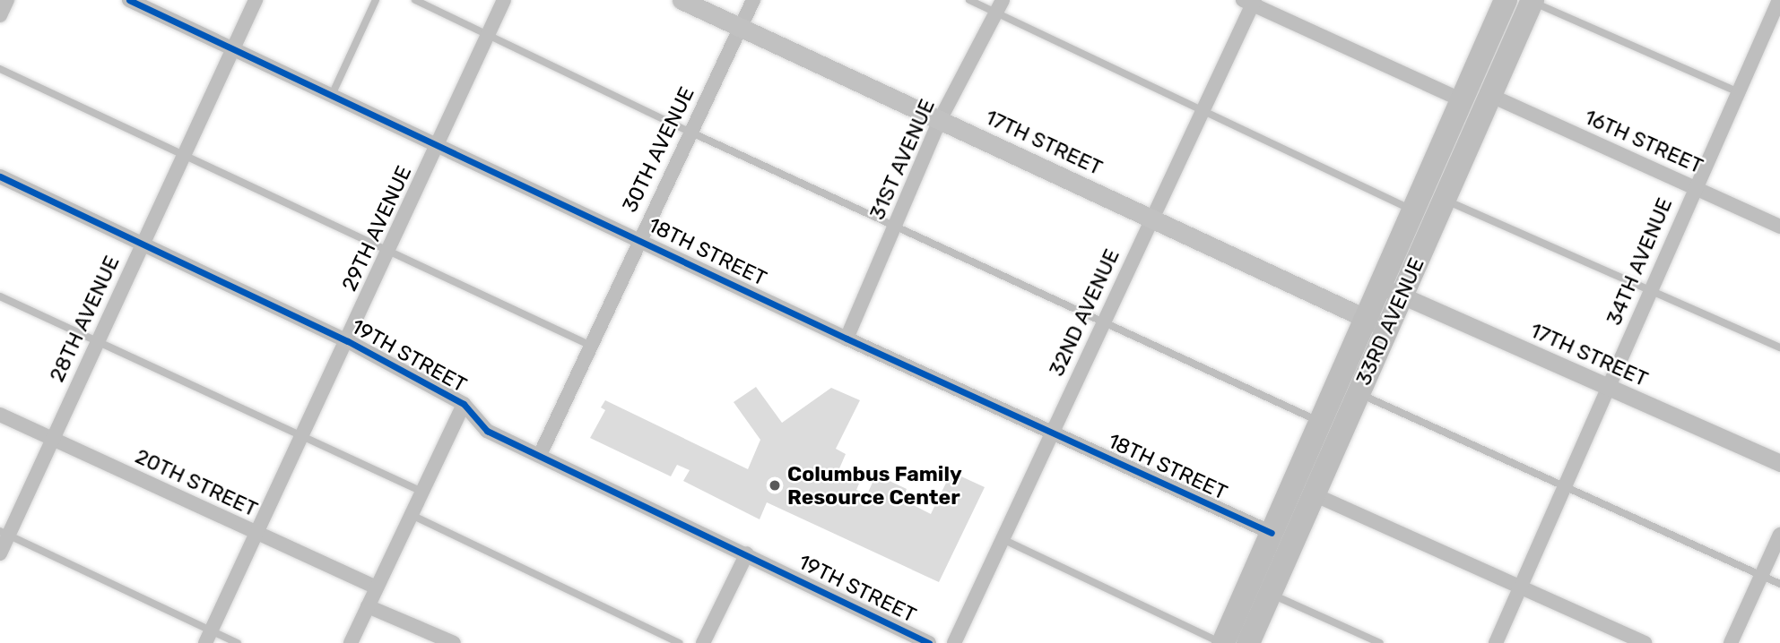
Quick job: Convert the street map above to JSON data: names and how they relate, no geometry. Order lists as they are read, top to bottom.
{
  "streets": {
    "highway": ["33RD AVENUE"],
    "main road": ["17TH STREET"],
    "street": [
      "16TH STREET",
      "30TH AVENUE",
      "31ST AVENUE",
      "29TH AVENUE",
      "18TH STREET",
      "34TH AVENUE",
      "32ND AVENUE",
      "28TH AVENUE",
      "19TH STREET",
      "20TH STREET"
    ]
  },
  "crossings": [
    ["16TH STREET", "34TH AVENUE"],
    ["16TH STREET", "33RD AVENUE"],
    ["17TH STREET", "30TH AVENUE"],
    ["17TH STREET", "31ST AVENUE"],
    ["17TH STREET", "34TH AVENUE"],
    ["17TH STREET", "32ND AVENUE"],
    ["17TH STREET", "33RD AVENUE"],
    ["30TH AVENUE", "18TH STREET"],
    ["30TH AVENUE", "19TH STREET"],
    ["31ST AVENUE", "18TH STREET"],
    ["29TH AVENUE", "18TH STREET"],
    ["29TH AVENUE", "19TH STREET"],
    ["29TH AVENUE", "20TH STREET"],
    ["18TH STREET", "32ND AVENUE"],
    ["18TH STREET", "28TH AVENUE"],
    ["18TH STREET", "33RD AVENUE"],
    ["28TH AVENUE", "19TH STREET"],
    ["28TH AVENUE", "20TH STREET"]
  ],
  "places": ["Columbus Family Resource Center"]
}
